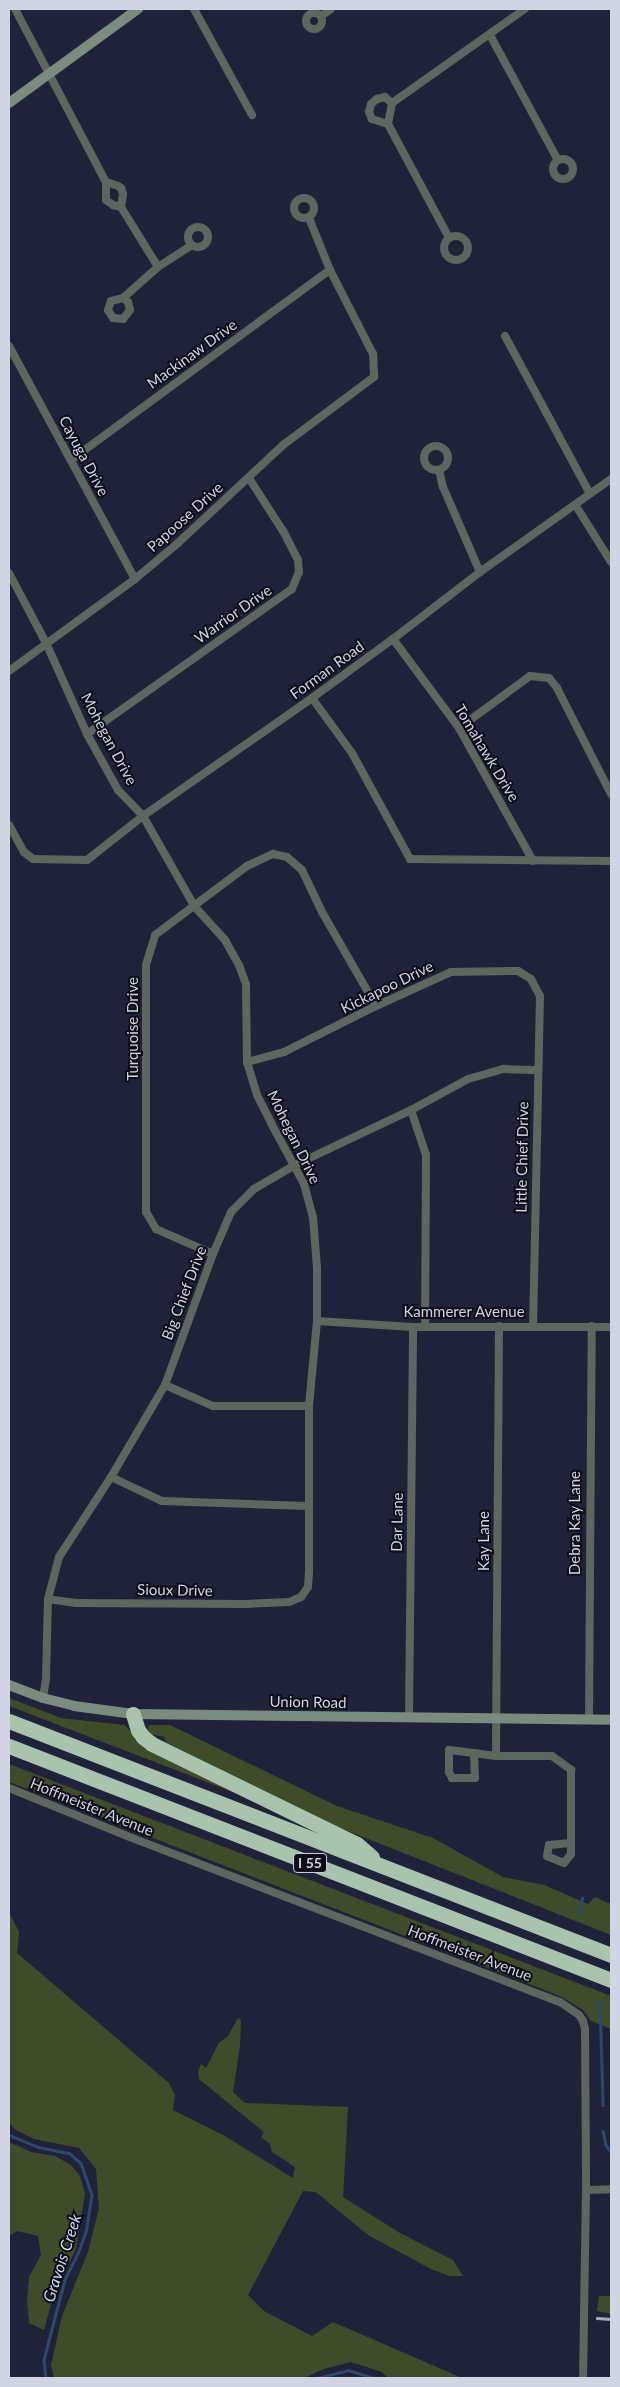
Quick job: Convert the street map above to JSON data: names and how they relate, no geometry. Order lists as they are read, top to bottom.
{
  "streets": {
    "highway": ["I 55"],
    "main road": ["Union Road"],
    "street": [
      "Mackinaw Drive",
      "Cayuga Drive",
      "Papoose Drive",
      "Warrior Drive",
      "Forman Road",
      "Mohegan Drive",
      "Tomahawk Drive",
      "Kickapoo Drive",
      "Turquoise Drive",
      "Little Chief Drive",
      "Big Chief Drive",
      "Kammerer Avenue",
      "Dar Lane",
      "Debra Kay Lane",
      "Kay Lane",
      "Sioux Drive",
      "Hoffmeister Avenue"
    ]
  },
  "crossings": [
    ["Mackinaw Drive", "Cayuga Drive"],
    ["Mackinaw Drive", "Papoose Drive"],
    ["Cayuga Drive", "Papoose Drive"],
    ["Papoose Drive", "Warrior Drive"],
    ["Papoose Drive", "Mohegan Drive"],
    ["Warrior Drive", "Mohegan Drive"],
    ["Forman Road", "Mohegan Drive"],
    ["Forman Road", "Tomahawk Drive"],
    ["Mohegan Drive", "Kickapoo Drive"],
    ["Mohegan Drive", "Turquoise Drive"],
    ["Mohegan Drive", "Big Chief Drive"],
    ["Mohegan Drive", "Kammerer Avenue"],
    ["Mohegan Drive", "Sioux Drive"],
    ["Kickapoo Drive", "Turquoise Drive"],
    ["Kickapoo Drive", "Little Chief Drive"],
    ["Turquoise Drive", "Big Chief Drive"],
    ["Little Chief Drive", "Big Chief Drive"],
    ["Little Chief Drive", "Kammerer Avenue"],
    ["Big Chief Drive", "Sioux Drive"],
    ["Big Chief Drive", "Union Road"],
    ["Kammerer Avenue", "Dar Lane"],
    ["Kammerer Avenue", "Debra Kay Lane"],
    ["Kammerer Avenue", "Kay Lane"],
    ["Dar Lane", "Union Road"],
    ["Debra Kay Lane", "Union Road"],
    ["Kay Lane", "Union Road"]
  ],
  "water": ["Gravois Creek"]
}
